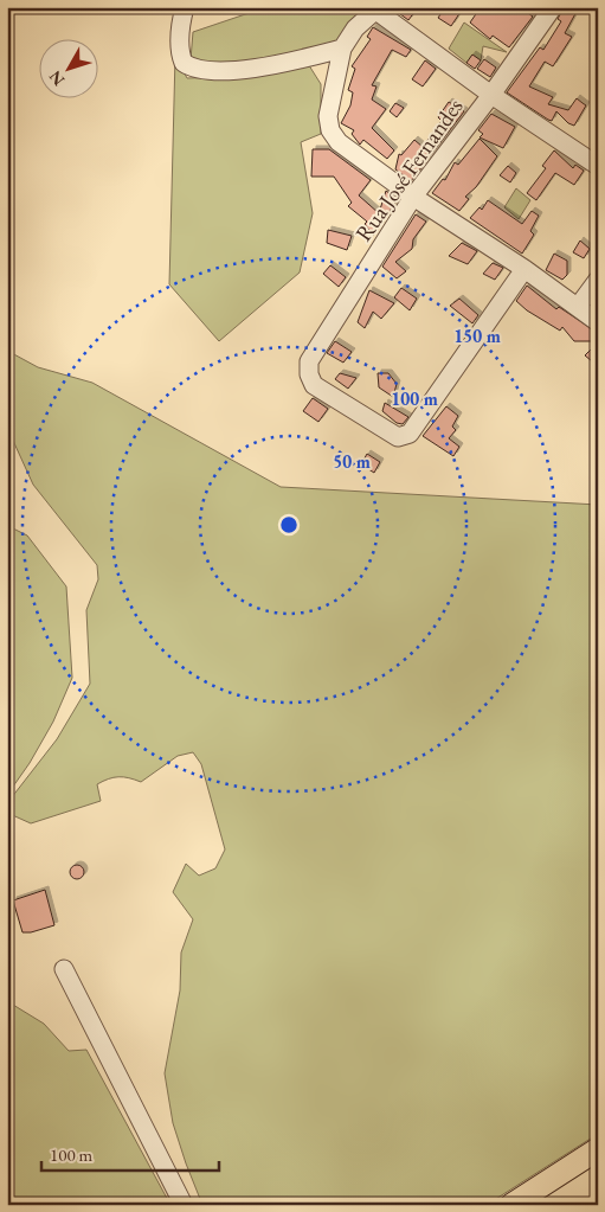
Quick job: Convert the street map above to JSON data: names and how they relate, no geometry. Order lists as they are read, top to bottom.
{
  "streets": {
    "street": ["Rua José Fernandes"]
  },
  "scale_bar": "100 m",
  "north": "bottom left",
  "rings": ["150 m", "100 m", "50 m"]
}
